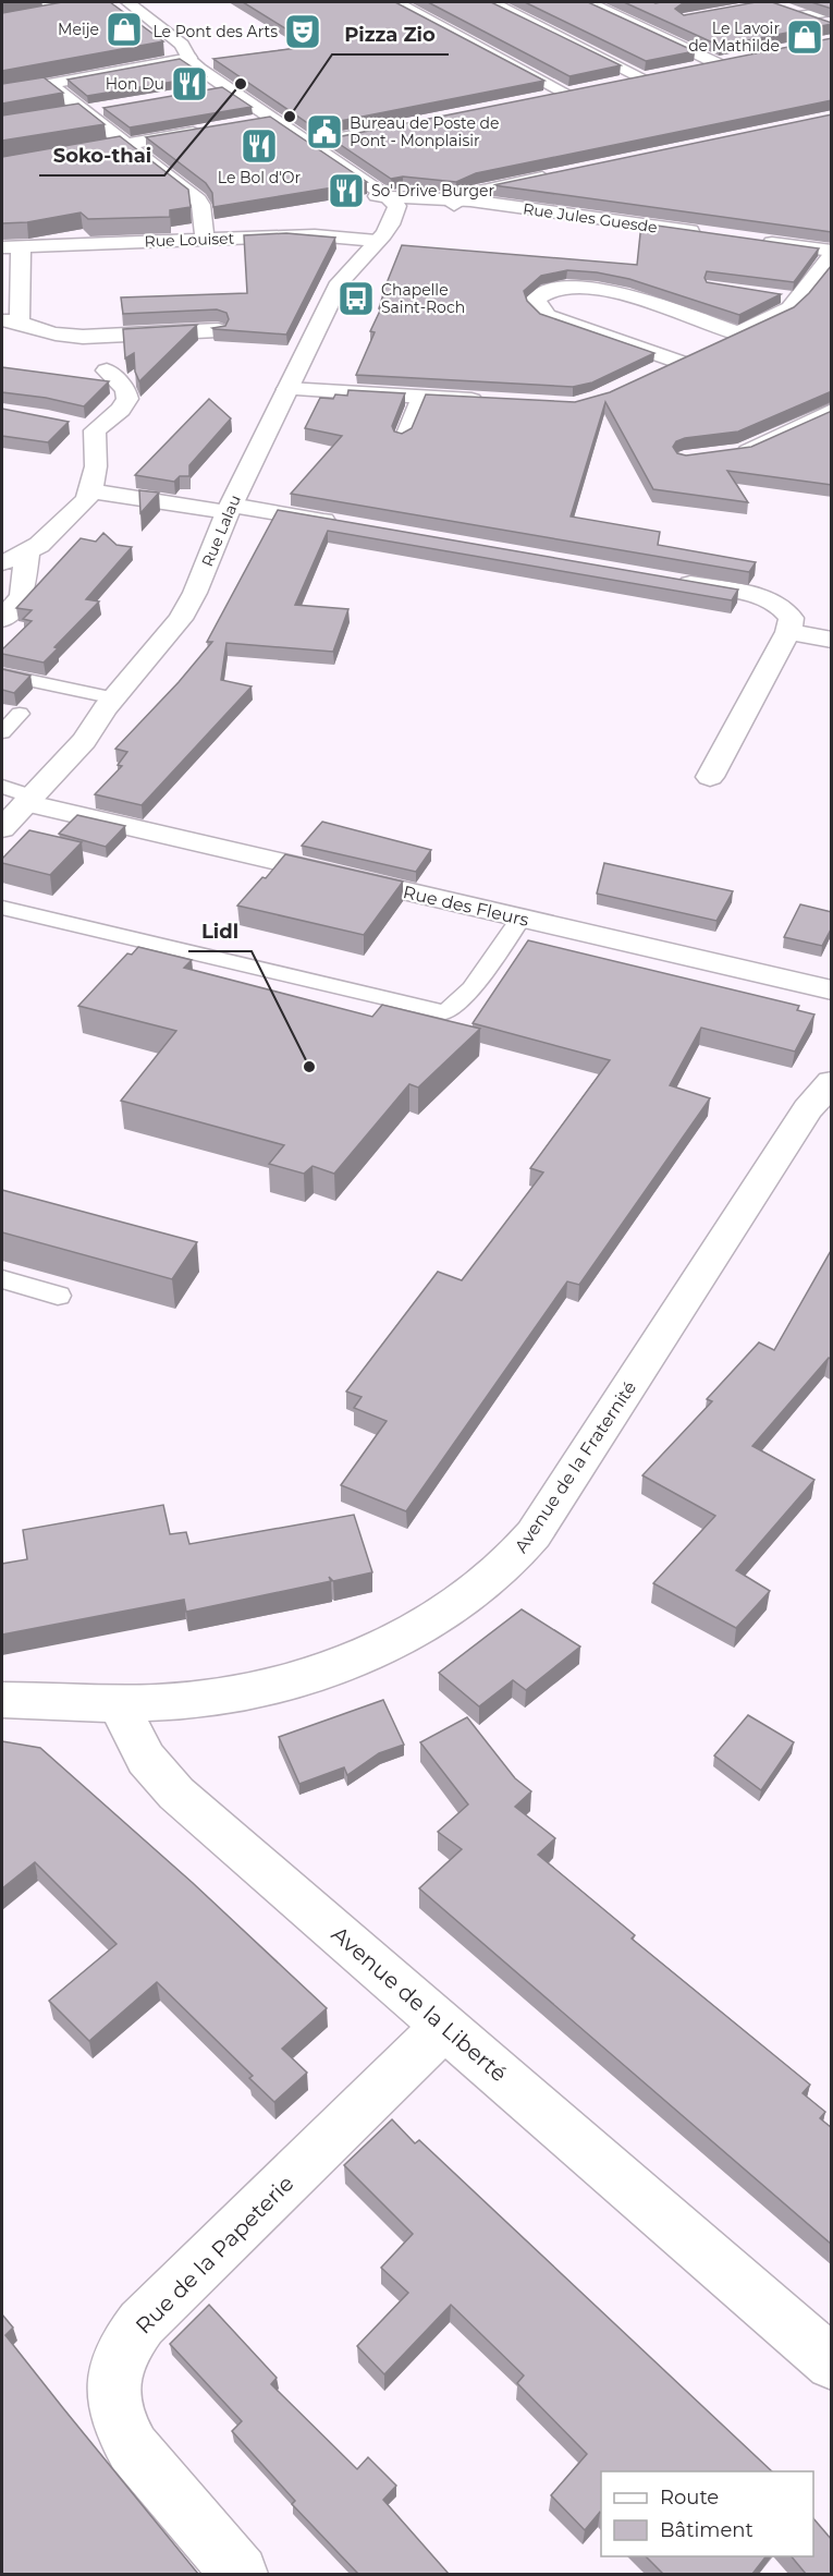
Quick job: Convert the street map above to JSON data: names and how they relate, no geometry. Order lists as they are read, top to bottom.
{
  "streets": {
    "street": [
      "Rue Jules Guesde",
      "Rue Louiset",
      "Rue Lalau",
      "Rue des Fleurs",
      "Avenue de la Fraternité",
      "Avenue de la Liberté",
      "Rue de la Papeterie"
    ]
  },
  "crossings": [
    ["Rue Louiset", "Rue Lalau"],
    ["Rue Lalau", "Rue des Fleurs"],
    ["Avenue de la Fraternité", "Avenue de la Liberté"],
    ["Avenue de la Liberté", "Rue de la Papeterie"]
  ],
  "places": {
    "shop": ["Meije", "Le Lavoir de Mathilde"],
    "theatre": ["Le Pont des Arts"],
    "restaurant": ["Hon Du", "Le Bol d'Or", "So' Drive Burger"],
    "other": ["Soko-thai", "Pizza Zio", "Lidl"],
    "public building": ["Bureau de Poste de Pont - Monplaisir"],
    "bus stop": ["Chapelle Saint-Roch"]
  },
  "legend": ["Route", "Bâtiment"]
}
